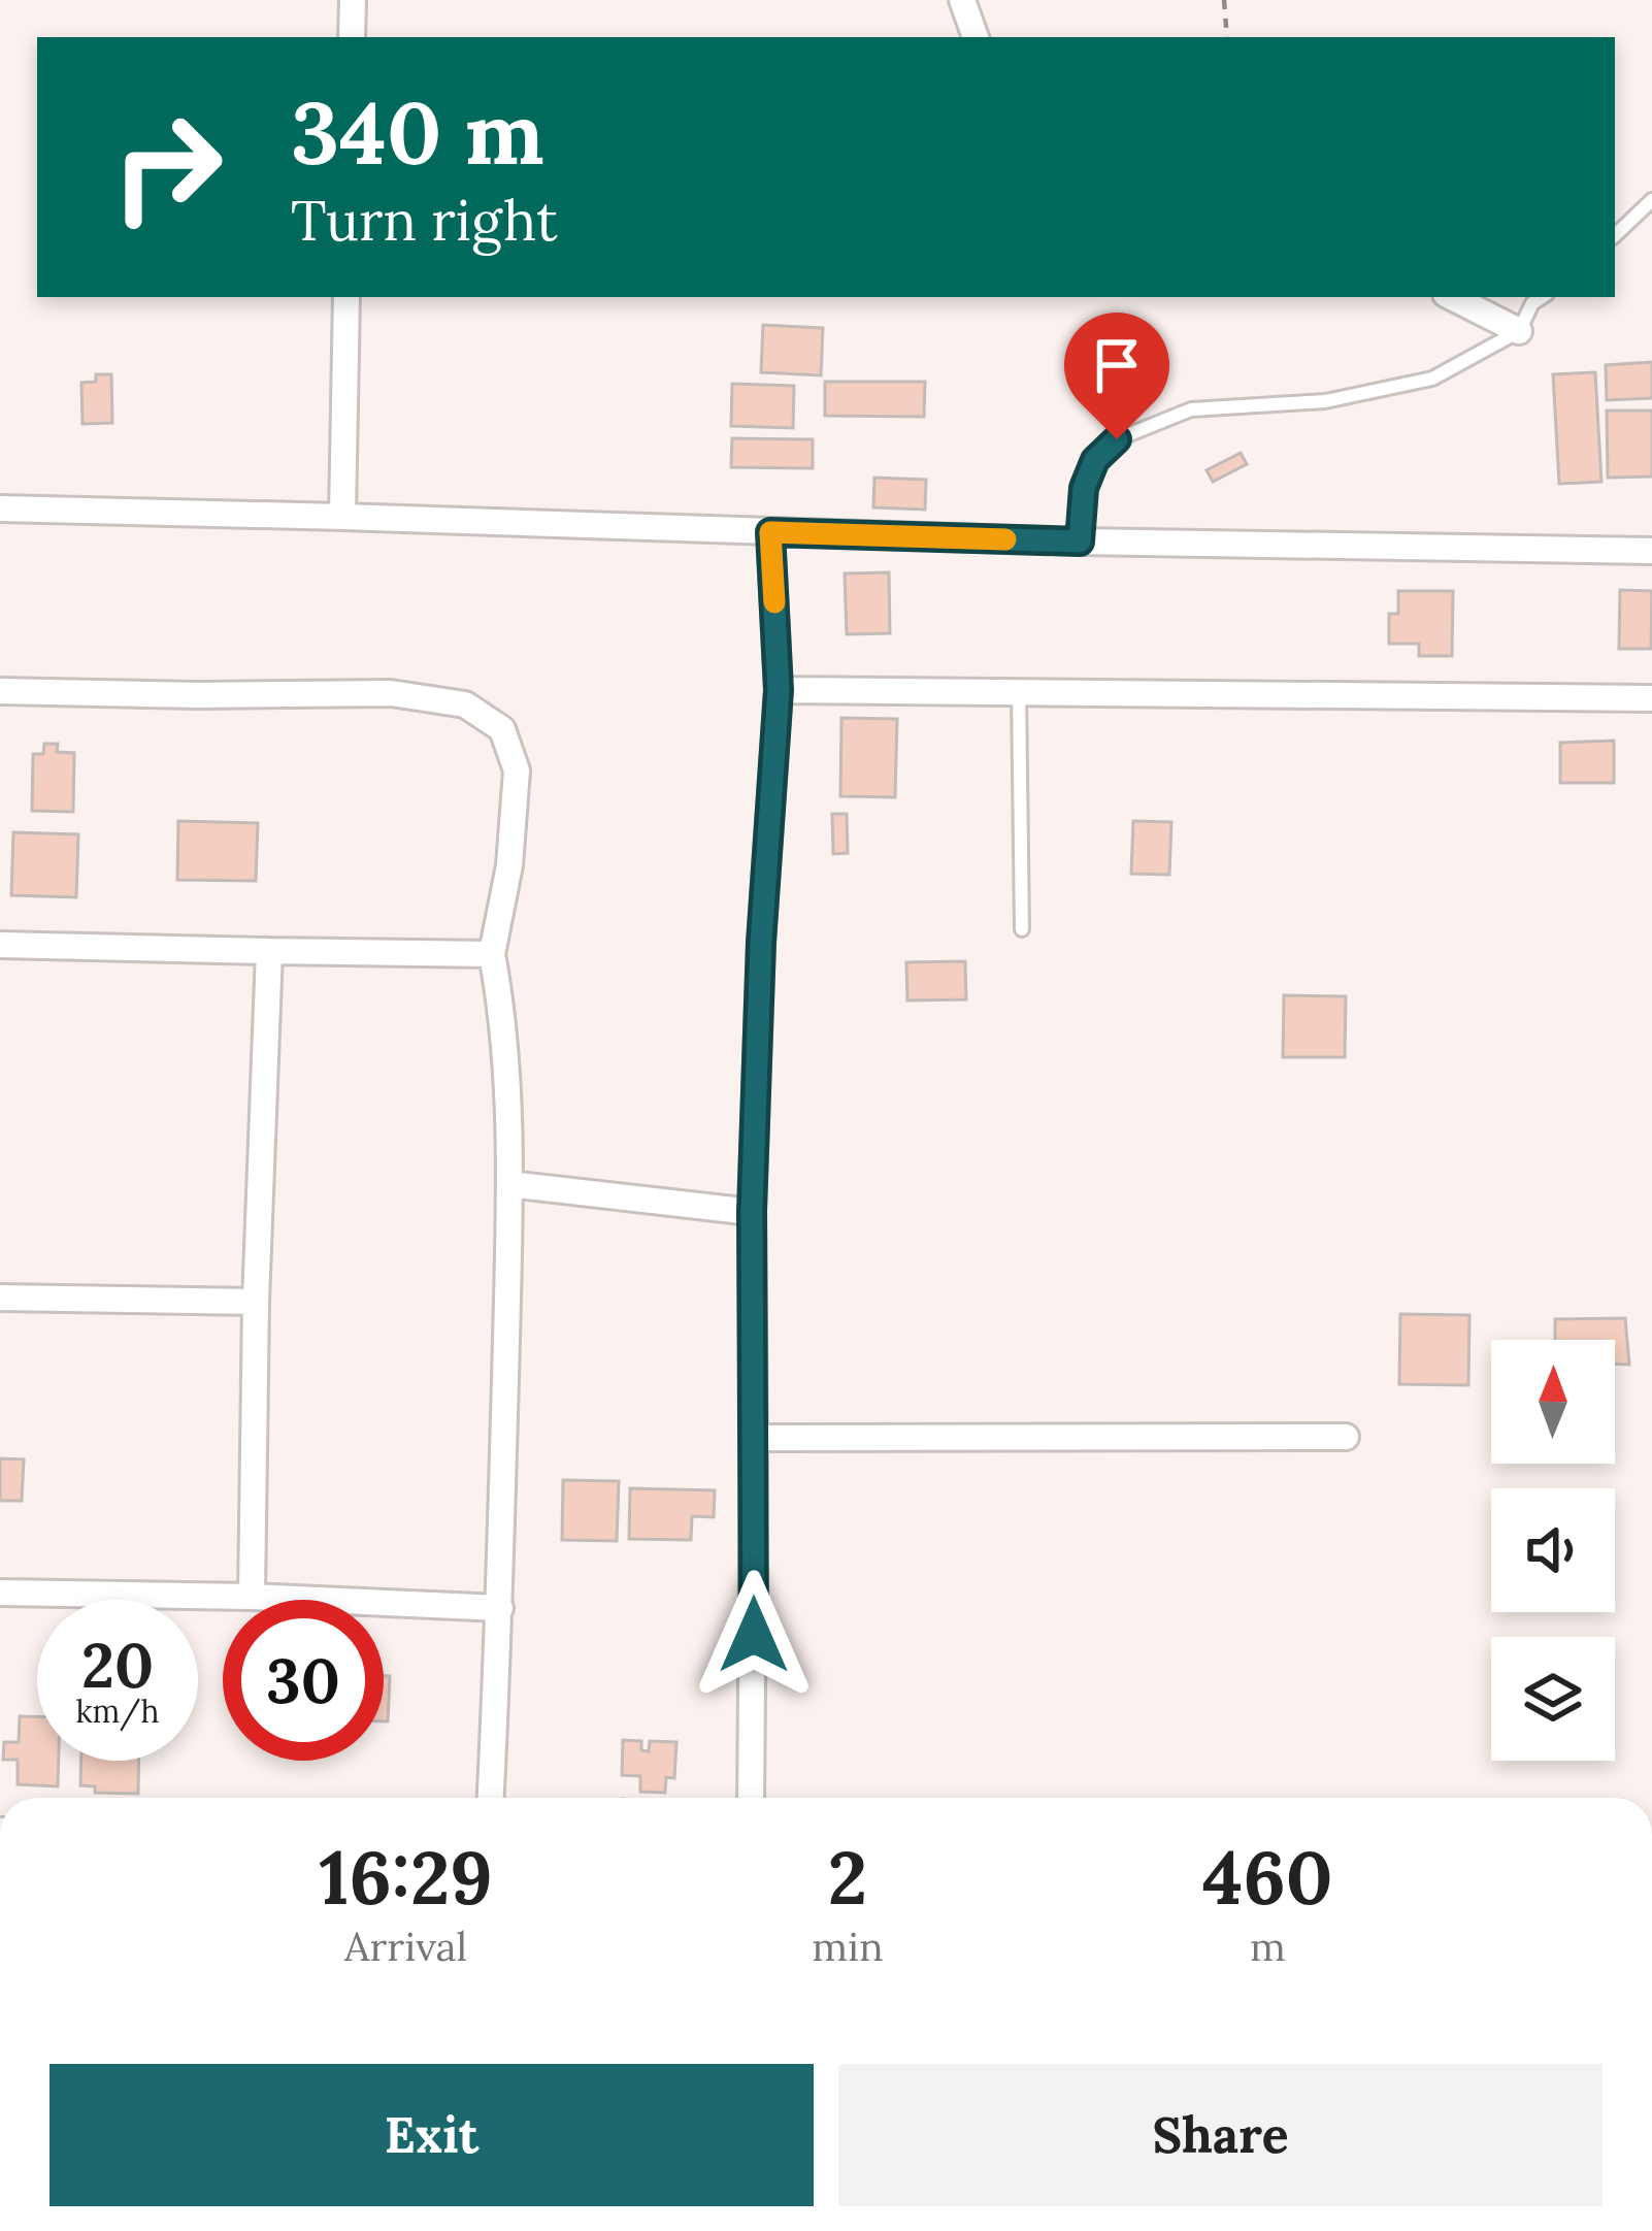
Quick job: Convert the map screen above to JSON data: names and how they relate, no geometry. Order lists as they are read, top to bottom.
{
  "north": "top",
  "page": {
    "turn": ["340 m", "Turn right"],
    "speed": "20 km/h",
    "limit": "30",
    "eta": [
      "16:29",
      "Arrival",
      "2",
      "min",
      "460",
      "m"
    ],
    "buttons": ["Exit", "Share"]
  }
}
